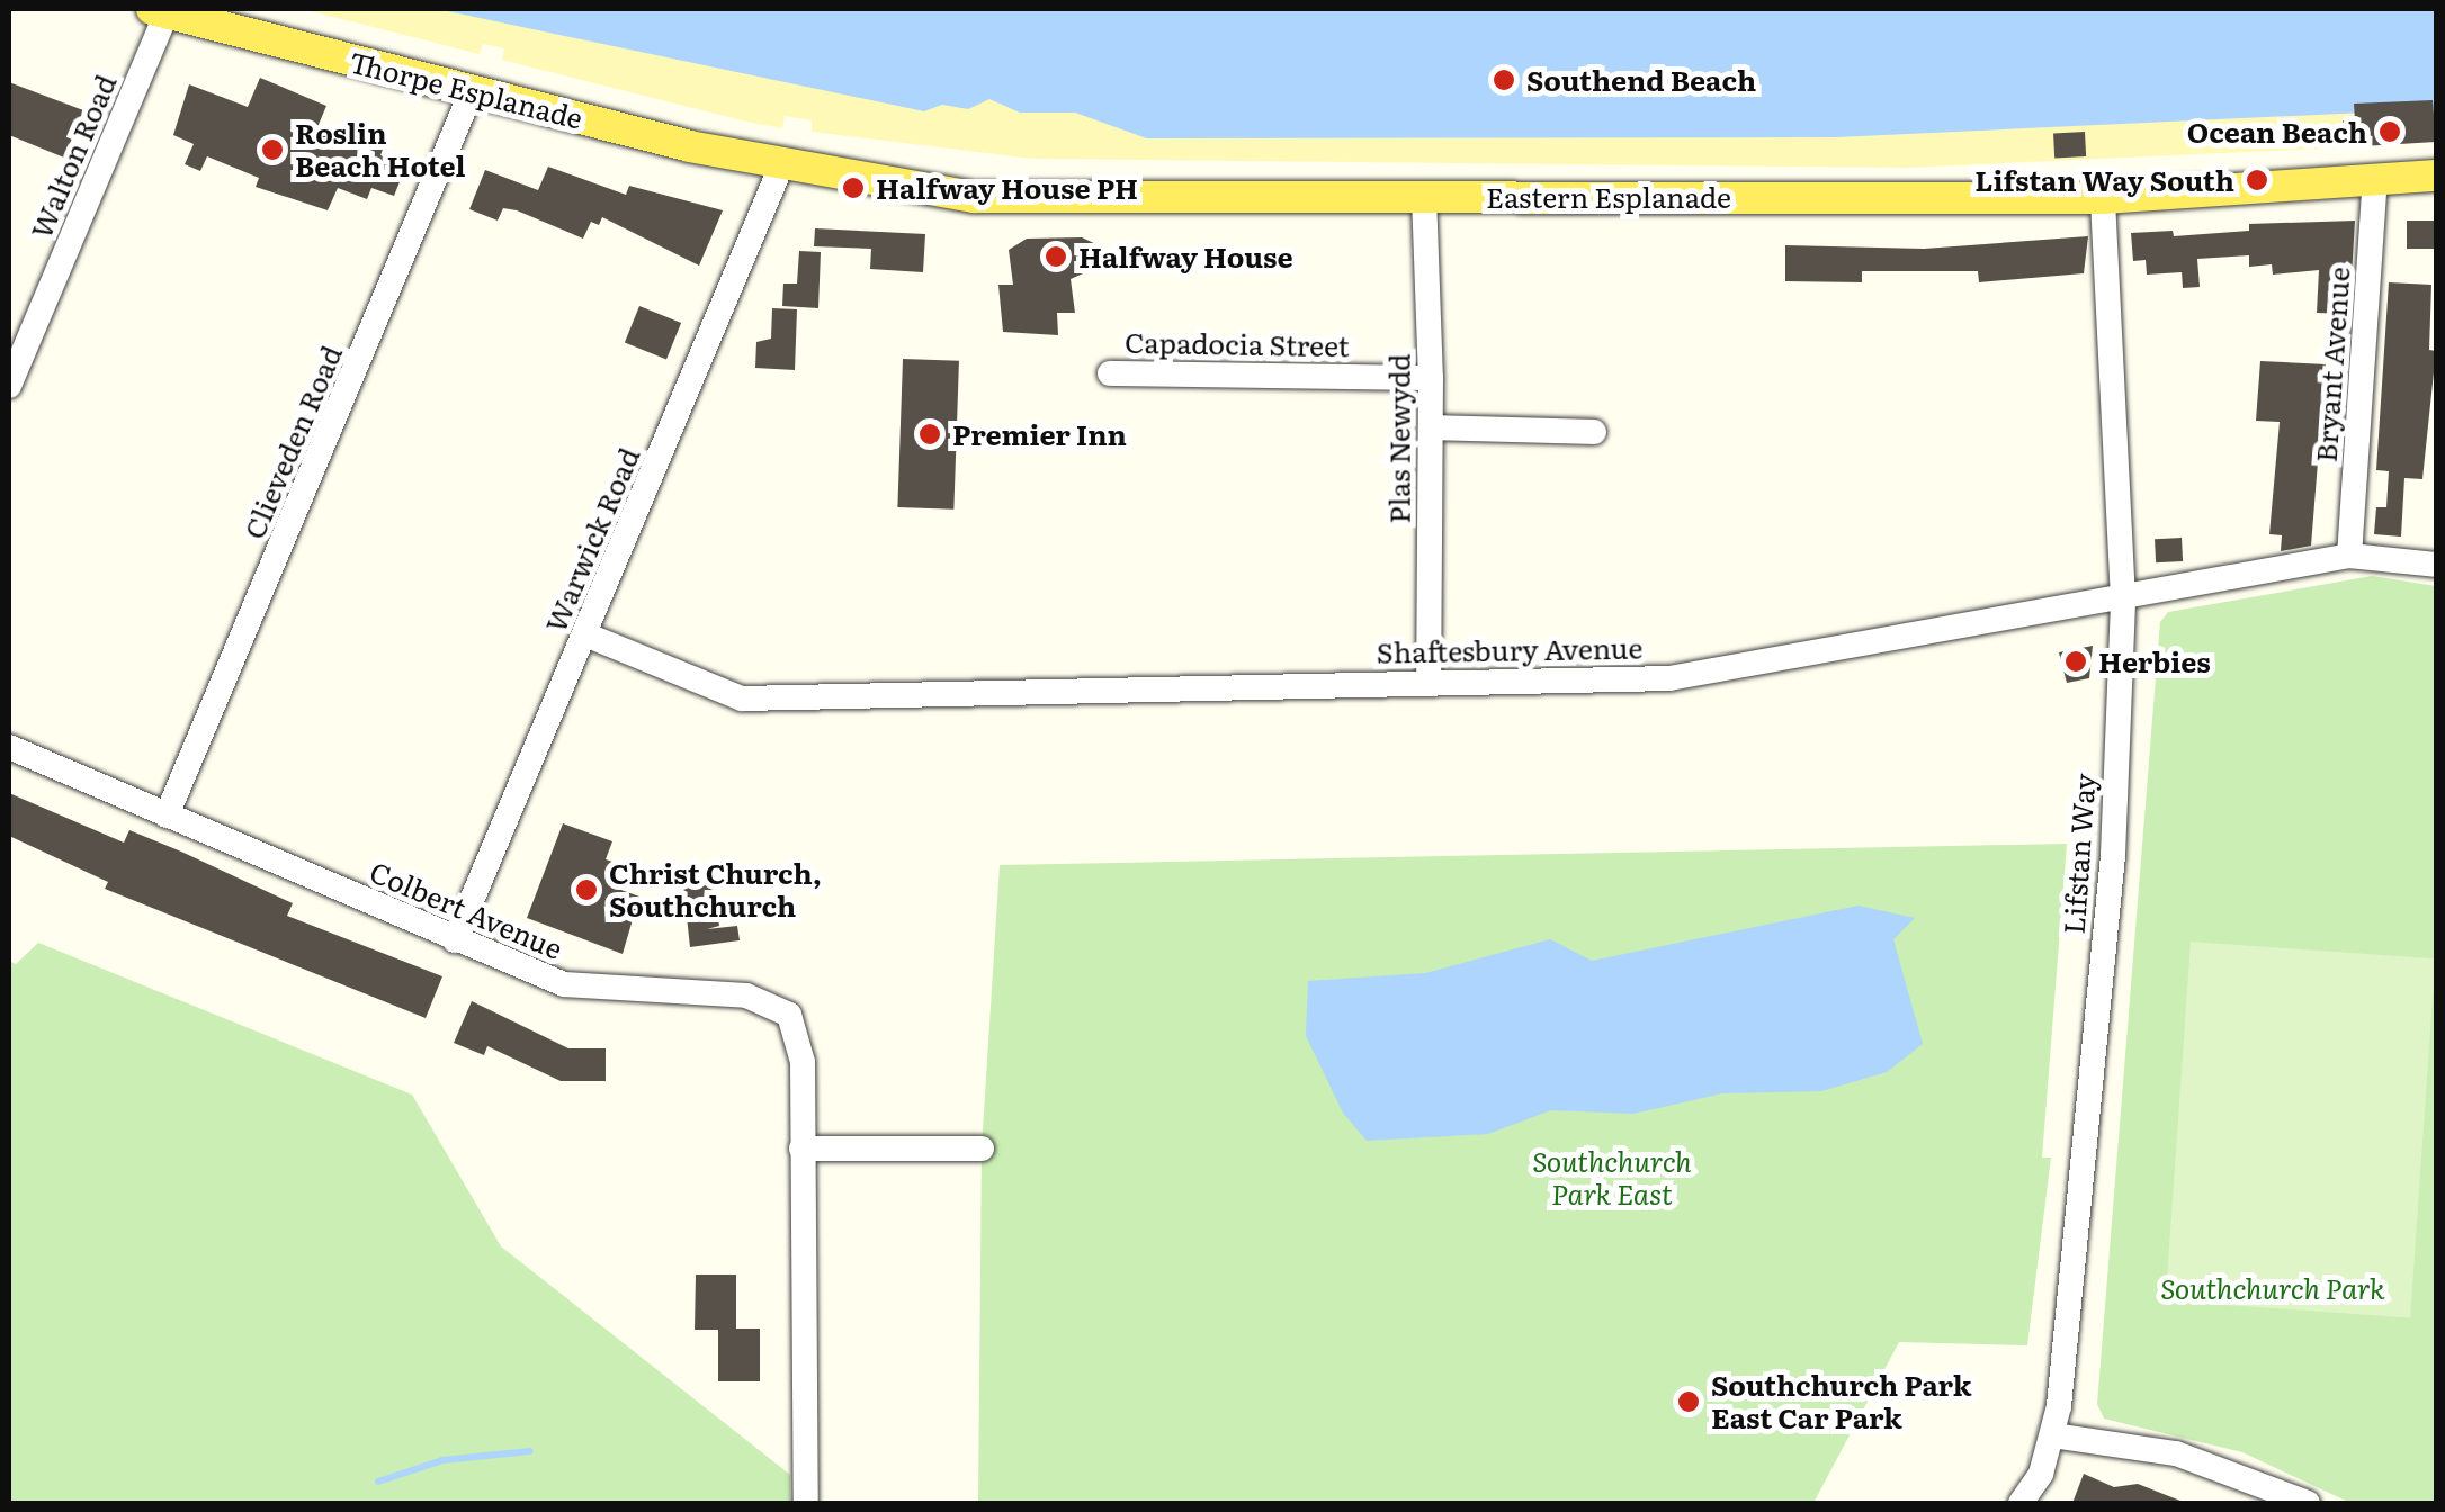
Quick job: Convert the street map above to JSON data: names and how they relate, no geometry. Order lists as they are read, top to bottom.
{
  "streets": {
    "main road": ["Thorpe Esplanade", "Eastern Esplanade"],
    "street": [
      "Walton Road",
      "Capadocia Street",
      "Bryant Avenue",
      "Plas Newydd",
      "Clieveden Road",
      "Warwick Road",
      "Shaftesbury Avenue",
      "Lifstan Way",
      "Colbert Avenue"
    ]
  },
  "crossings": [
    ["Thorpe Esplanade", "Walton Road"],
    ["Thorpe Esplanade", "Eastern Esplanade"],
    ["Thorpe Esplanade", "Clieveden Road"],
    ["Thorpe Esplanade", "Warwick Road"],
    ["Eastern Esplanade", "Bryant Avenue"],
    ["Eastern Esplanade", "Plas Newydd"],
    ["Eastern Esplanade", "Warwick Road"],
    ["Eastern Esplanade", "Lifstan Way"],
    ["Capadocia Street", "Plas Newydd"],
    ["Bryant Avenue", "Shaftesbury Avenue"],
    ["Plas Newydd", "Shaftesbury Avenue"],
    ["Clieveden Road", "Colbert Avenue"],
    ["Warwick Road", "Shaftesbury Avenue"],
    ["Warwick Road", "Colbert Avenue"],
    ["Shaftesbury Avenue", "Lifstan Way"]
  ],
  "parks": ["Southchurch Park East", "Southchurch Park"],
  "places": [
    "Southend Beach",
    "Ocean Beach",
    "Roslin Beach Hotel",
    "Lifstan Way South",
    "Halfway House PH",
    "Halfway House",
    "Premier Inn",
    "Herbies",
    "Christ Church, Southchurch",
    "Southchurch Park East Car Park"
  ]
}
